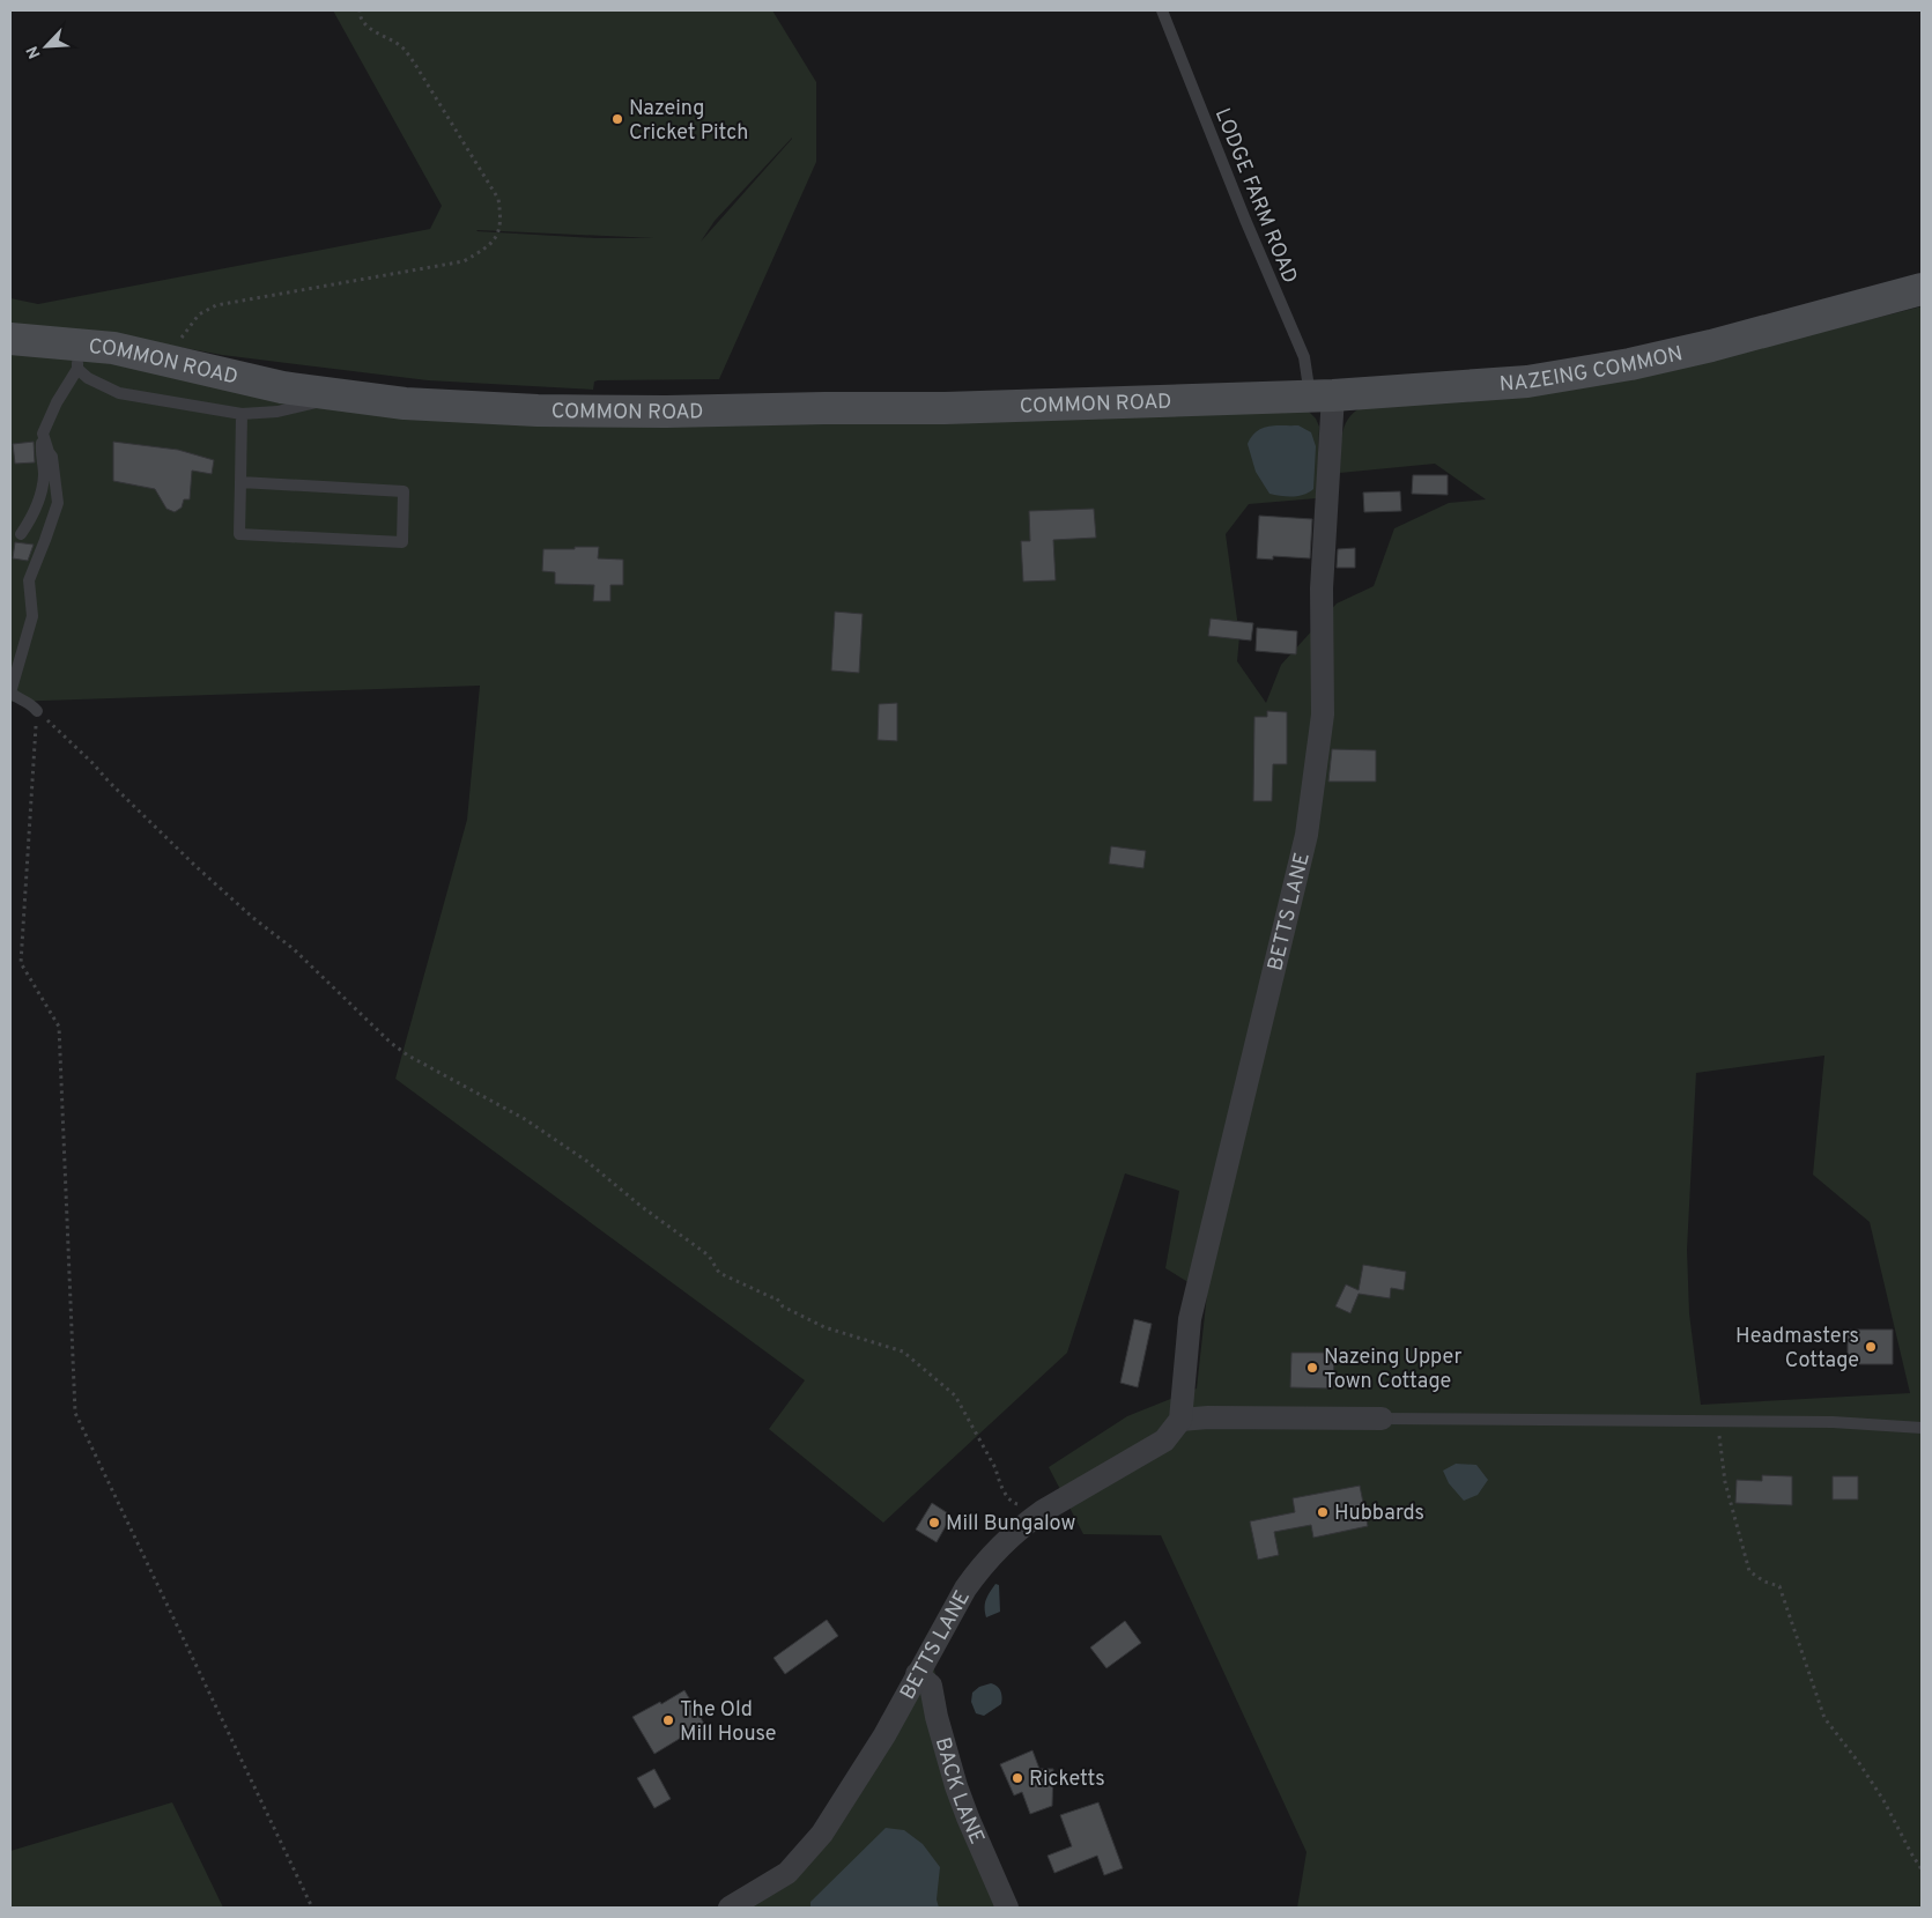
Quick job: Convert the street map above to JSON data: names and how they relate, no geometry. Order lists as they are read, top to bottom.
{
  "streets": {
    "street": [
      "COMMON ROAD",
      "NAZEING COMMON",
      "BETTS LANE",
      "BACK LANE"
    ],
    "lane": ["LODGE FARM ROAD"]
  },
  "crossings": [
    ["LODGE FARM ROAD", "NAZEING COMMON"],
    ["LODGE FARM ROAD", "BETTS LANE"],
    ["COMMON ROAD", "NAZEING COMMON"],
    ["NAZEING COMMON", "BETTS LANE"],
    ["BETTS LANE", "BACK LANE"]
  ],
  "places": [
    "Nazeing Cricket Pitch",
    "Headmasters Cottage",
    "Nazeing Upper Town Cottage",
    "Hubbards",
    "Mill Bungalow",
    "The Old Mill House",
    "Ricketts"
  ],
  "north": "bottom left"
}
